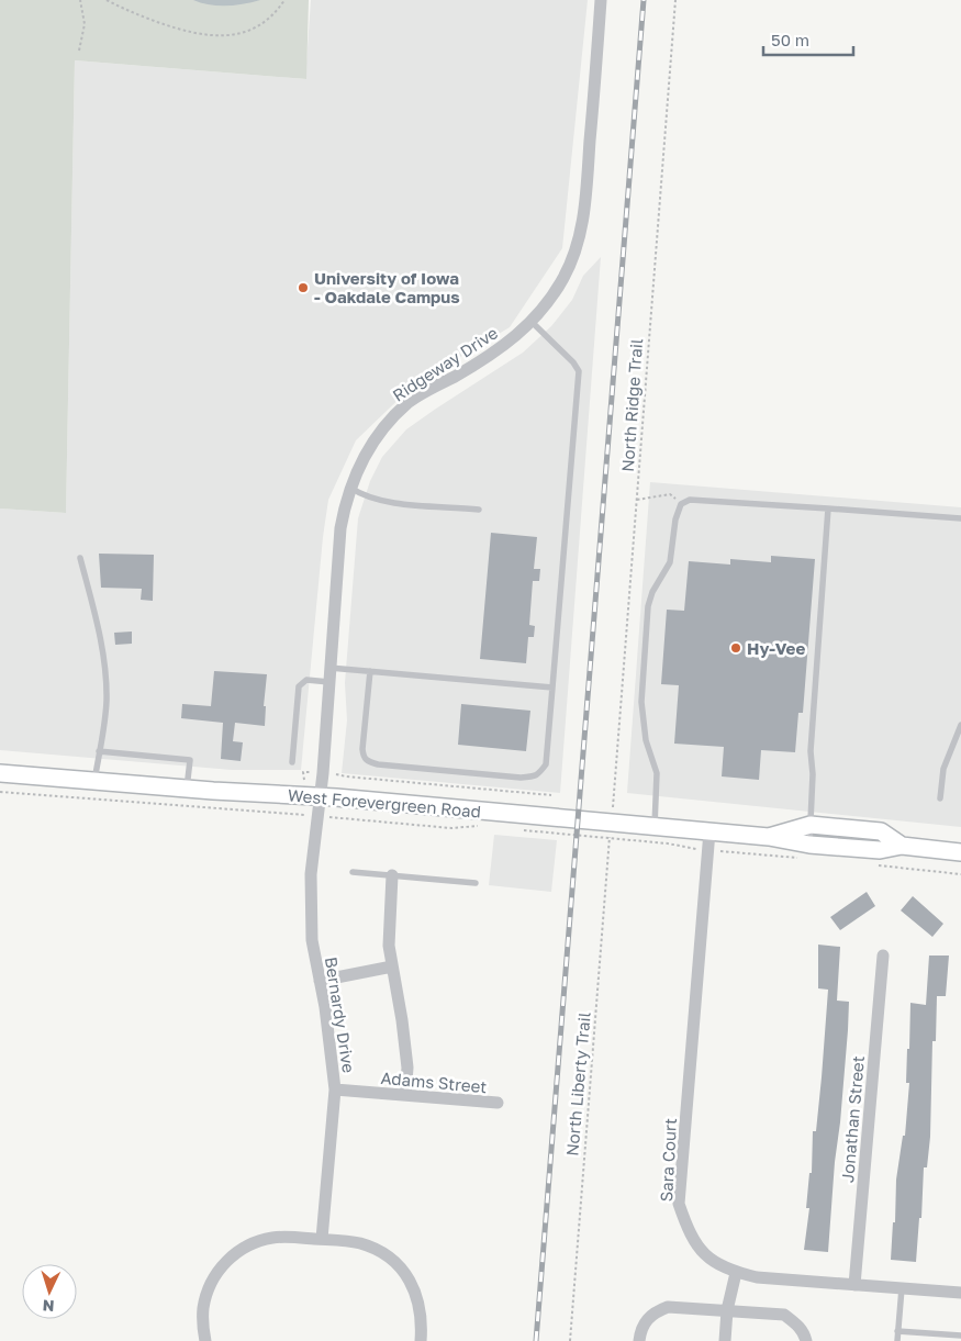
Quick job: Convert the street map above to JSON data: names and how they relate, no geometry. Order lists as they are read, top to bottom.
{
  "streets": {
    "street": [
      "Ridgeway Drive",
      "West Forevergreen Road",
      "Bernardy Drive",
      "Adams Street",
      "Jonathan Street",
      "Sara Court"
    ],
    "path": ["North Ridge Trail", "North Liberty Trail"]
  },
  "crossings": [
    ["Ridgeway Drive", "West Forevergreen Road"],
    ["Ridgeway Drive", "Bernardy Drive"],
    ["West Forevergreen Road", "Bernardy Drive"],
    ["West Forevergreen Road", "Sara Court"],
    ["Bernardy Drive", "Adams Street"],
    ["Jonathan Street", "Sara Court"]
  ],
  "places": ["University of Iowa - Oakdale Campus", "Hy-Vee"],
  "scale_bar": "50 m",
  "north": "bottom"
}
